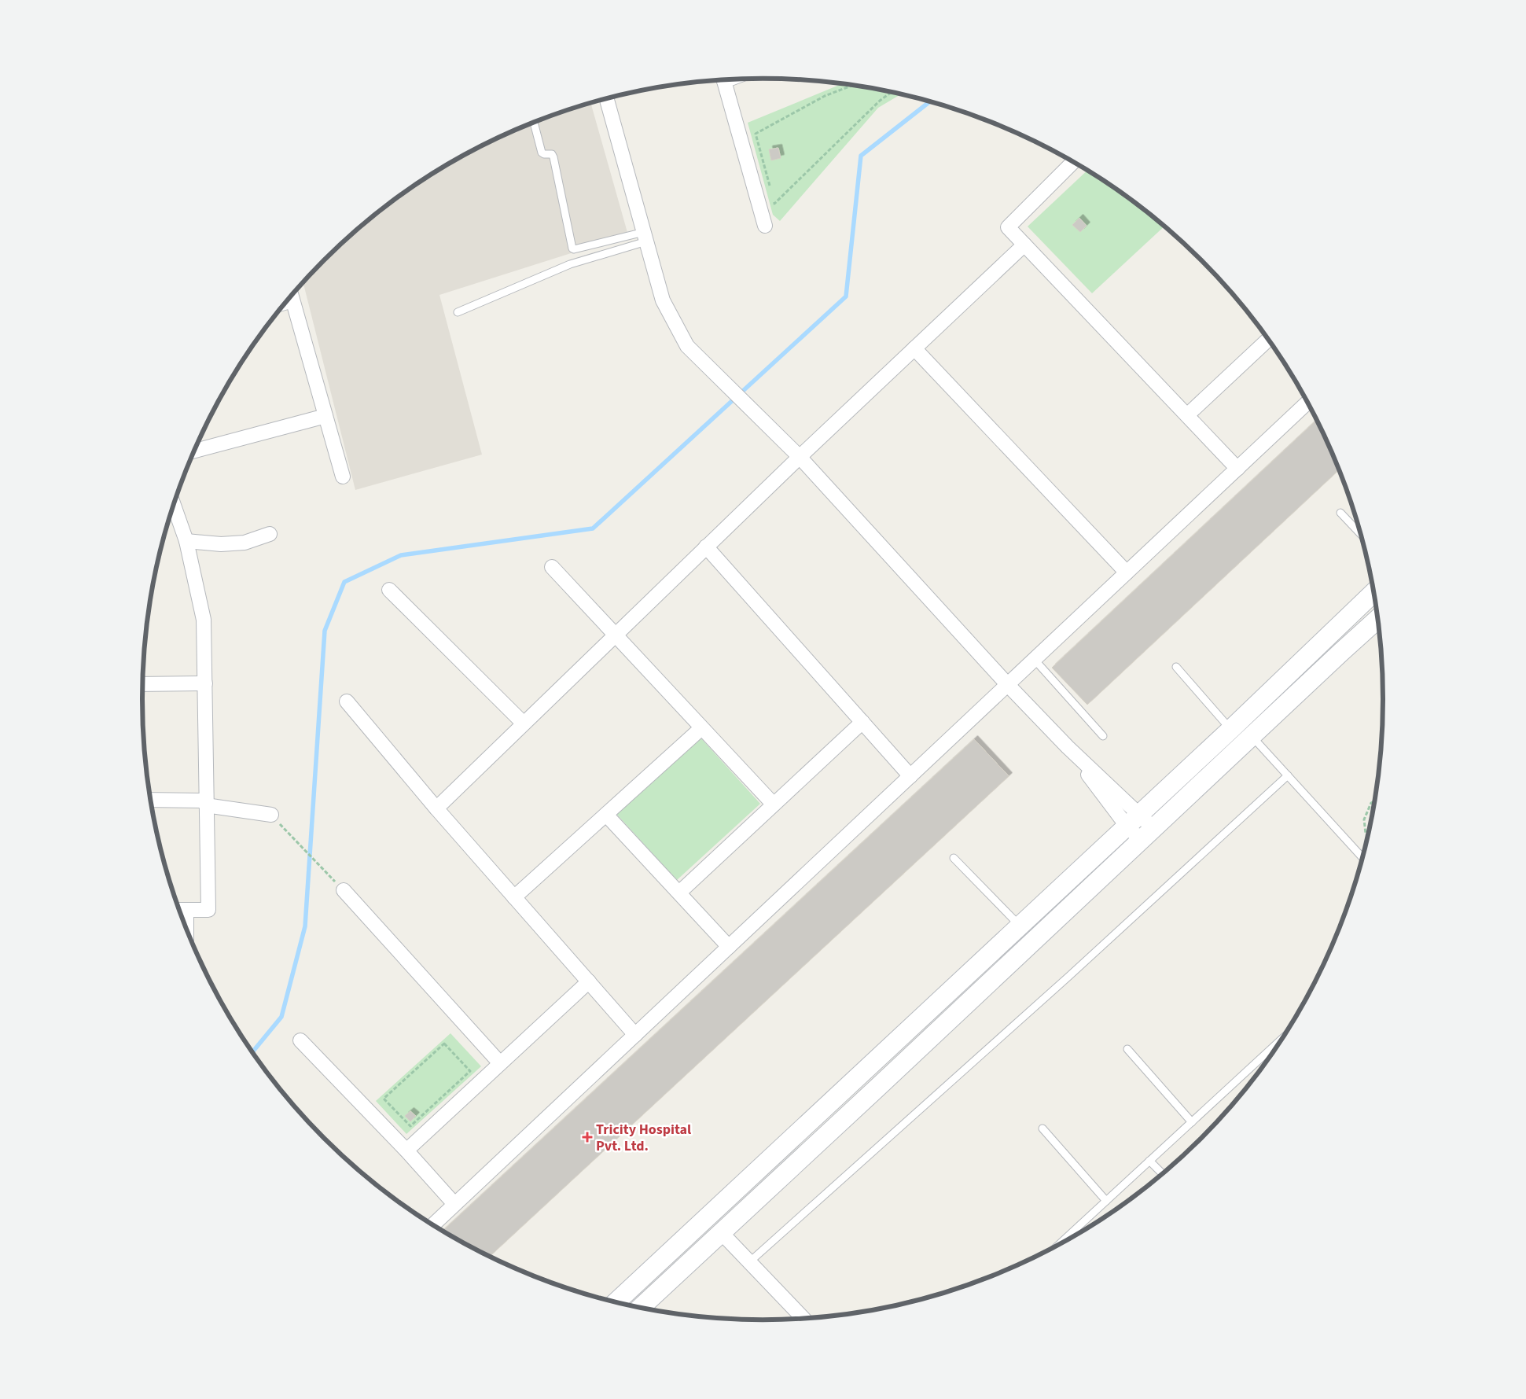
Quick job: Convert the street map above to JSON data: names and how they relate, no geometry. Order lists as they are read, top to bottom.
{
  "places": {
    "health": ["Tricity Hospital Pvt. Ltd."]
  }
}
